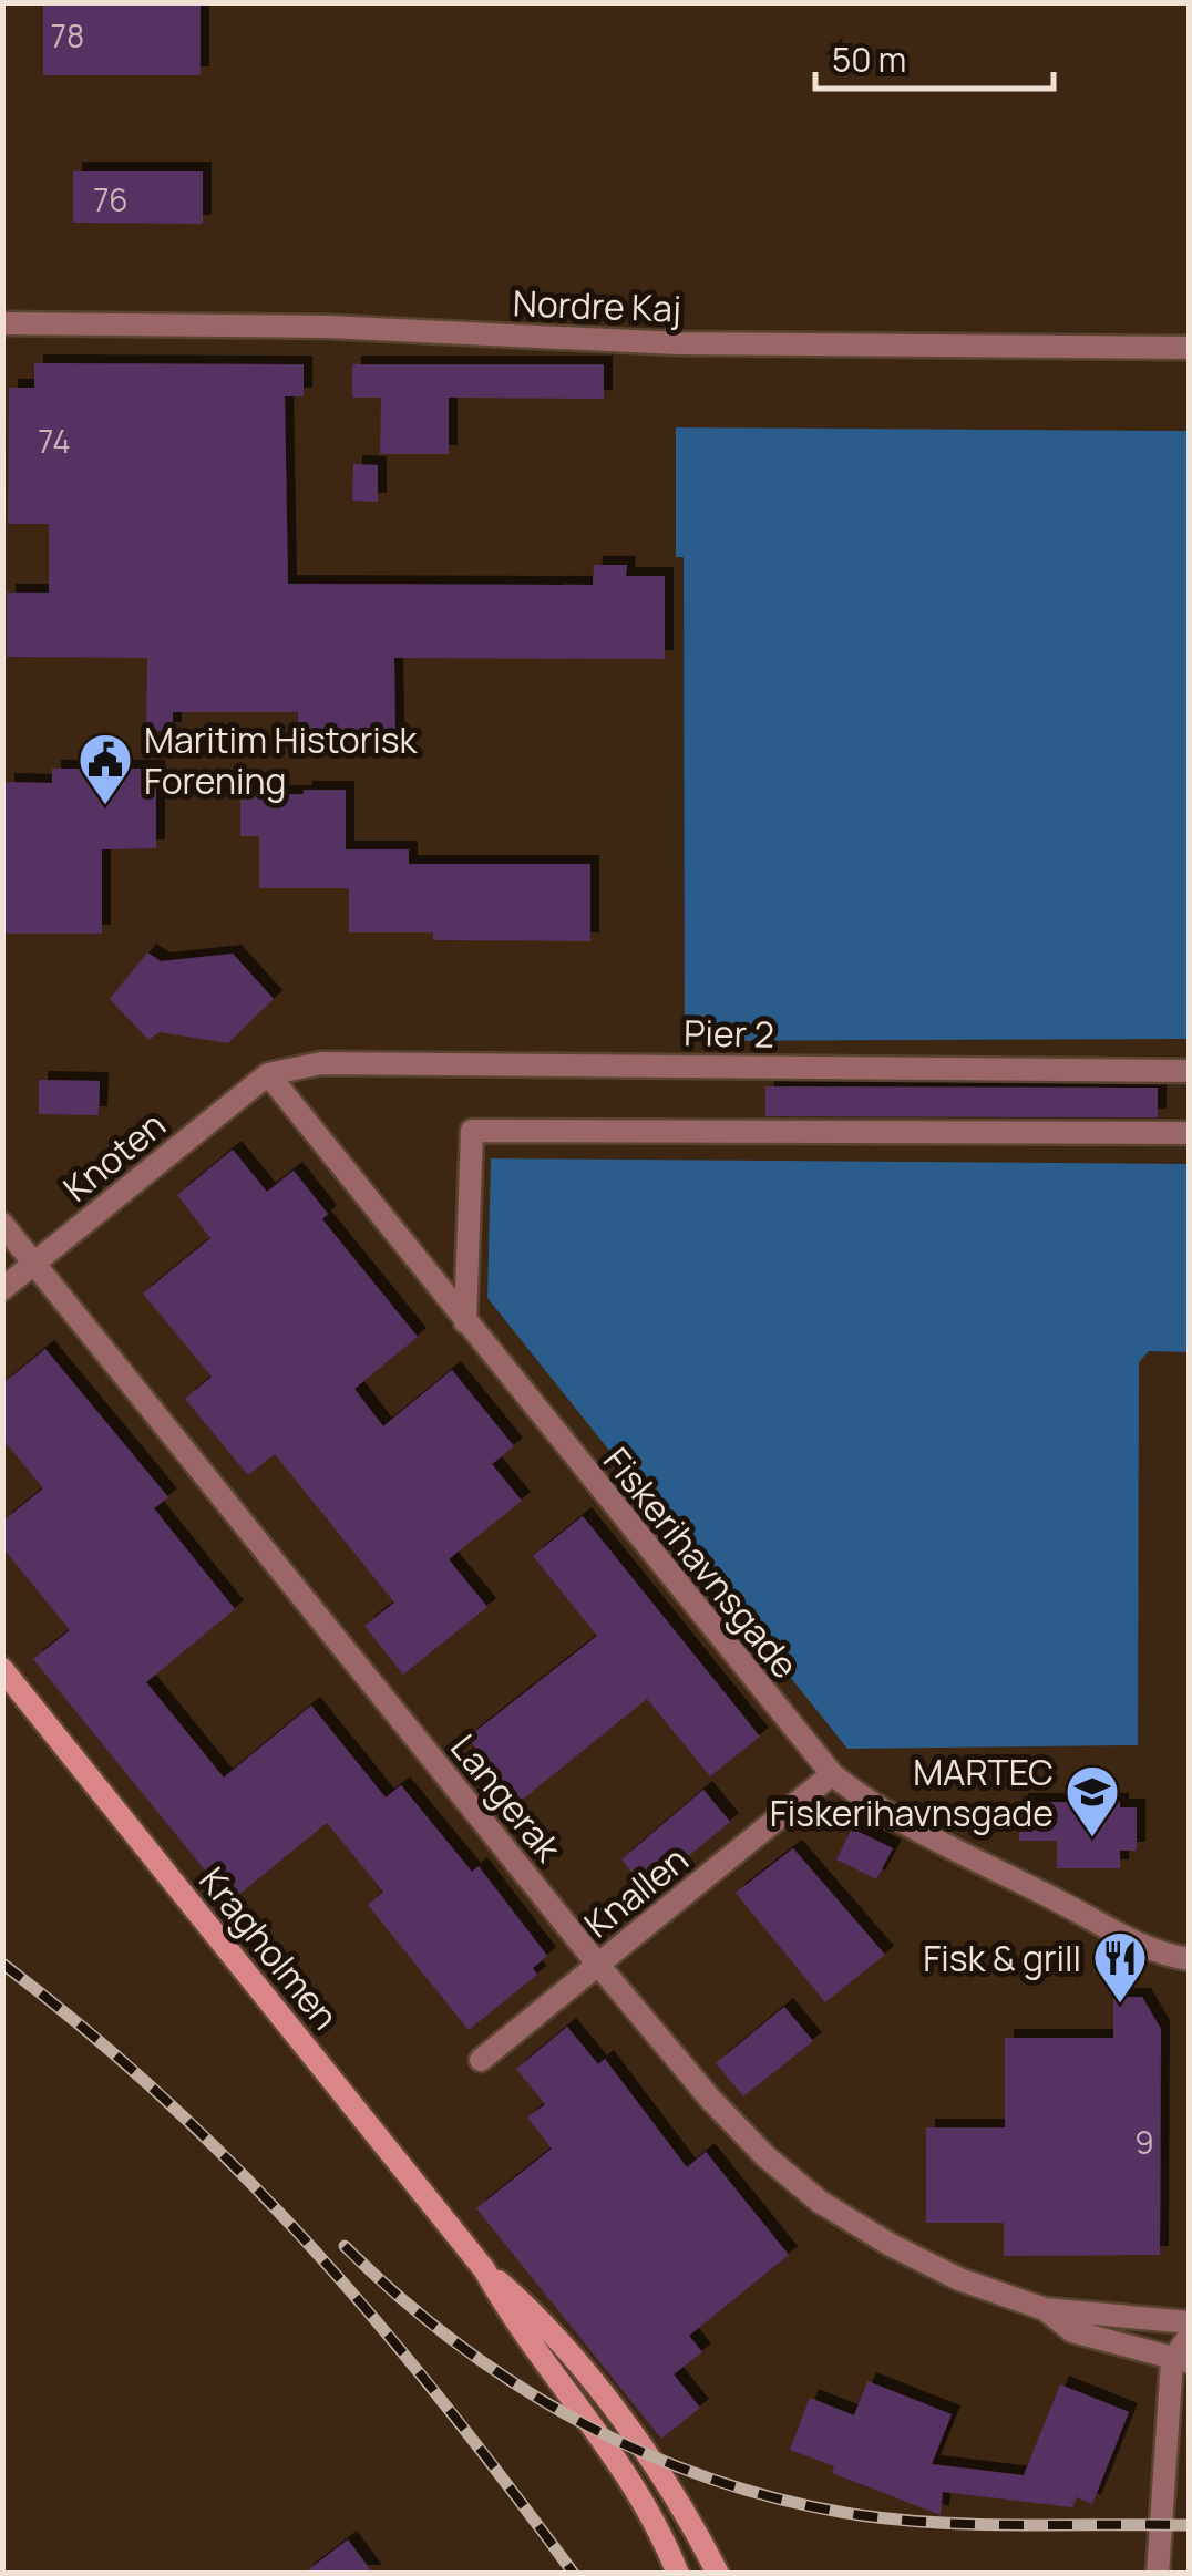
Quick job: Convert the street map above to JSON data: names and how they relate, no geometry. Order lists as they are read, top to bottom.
{
  "streets": {
    "street": [
      "Nordre Kaj",
      "Pier 2",
      "Knoten",
      "Fiskerihavnsgade",
      "Langerak",
      "Knallen",
      "Kragholmen"
    ]
  },
  "crossings": [
    ["Pier 2", "Knoten"],
    ["Pier 2", "Fiskerihavnsgade"],
    ["Knoten", "Fiskerihavnsgade"],
    ["Knoten", "Langerak"],
    ["Fiskerihavnsgade", "Knallen"],
    ["Langerak", "Knallen"]
  ],
  "places": {
    "public building": ["Maritim Historisk Forening"],
    "school or university": ["MARTEC Fiskerihavnsgade"],
    "restaurant": ["Fisk & grill"]
  },
  "house_numbers": [
    "78",
    "76",
    "74",
    "9"
  ],
  "scale_bar": "50 m"
}
